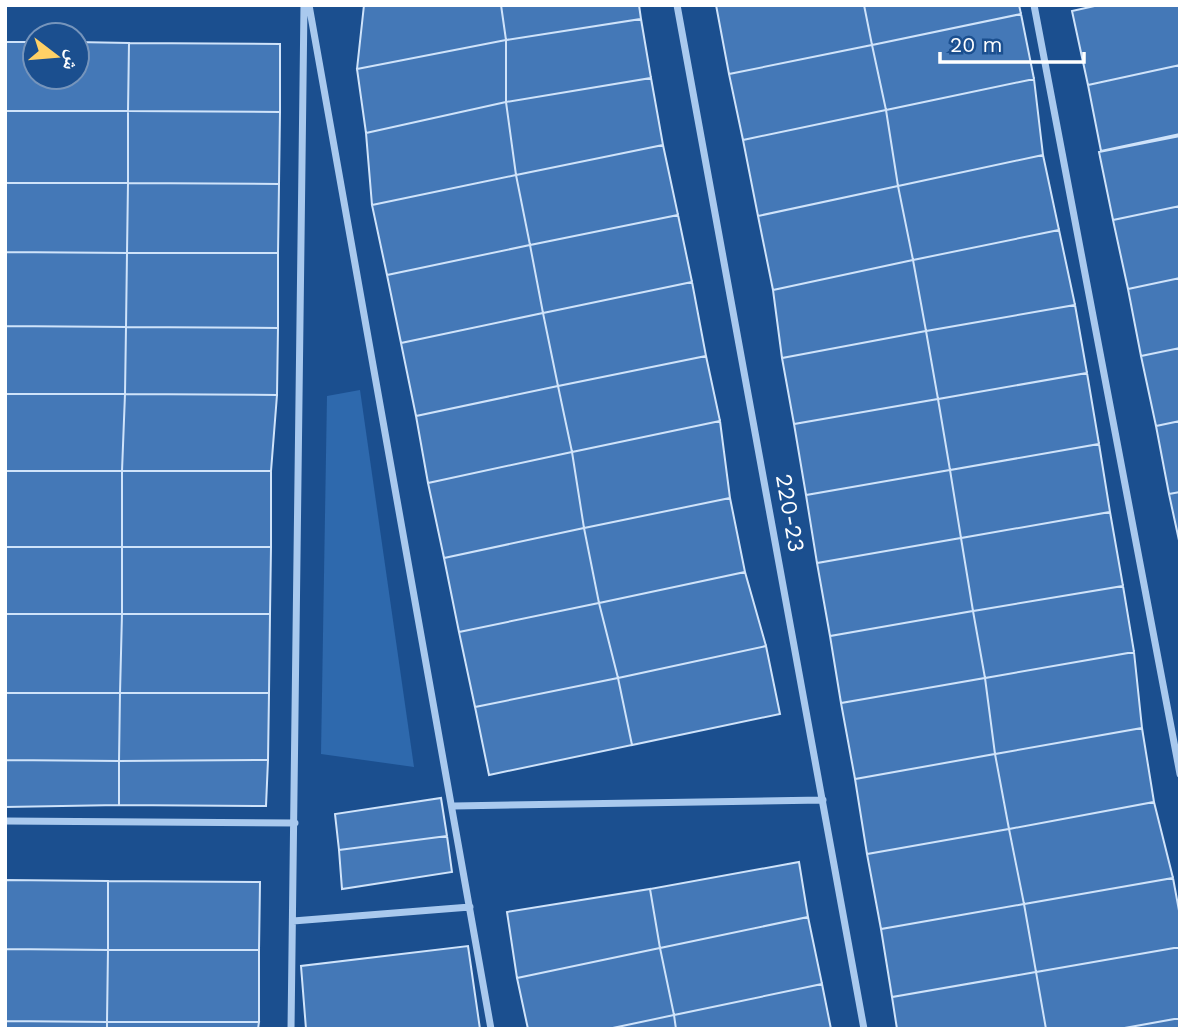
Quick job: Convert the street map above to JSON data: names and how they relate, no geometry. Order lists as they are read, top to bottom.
{
  "streets": {
    "street": ["220-23"]
  },
  "scale_bar": "20 m",
  "north": "right"
}
